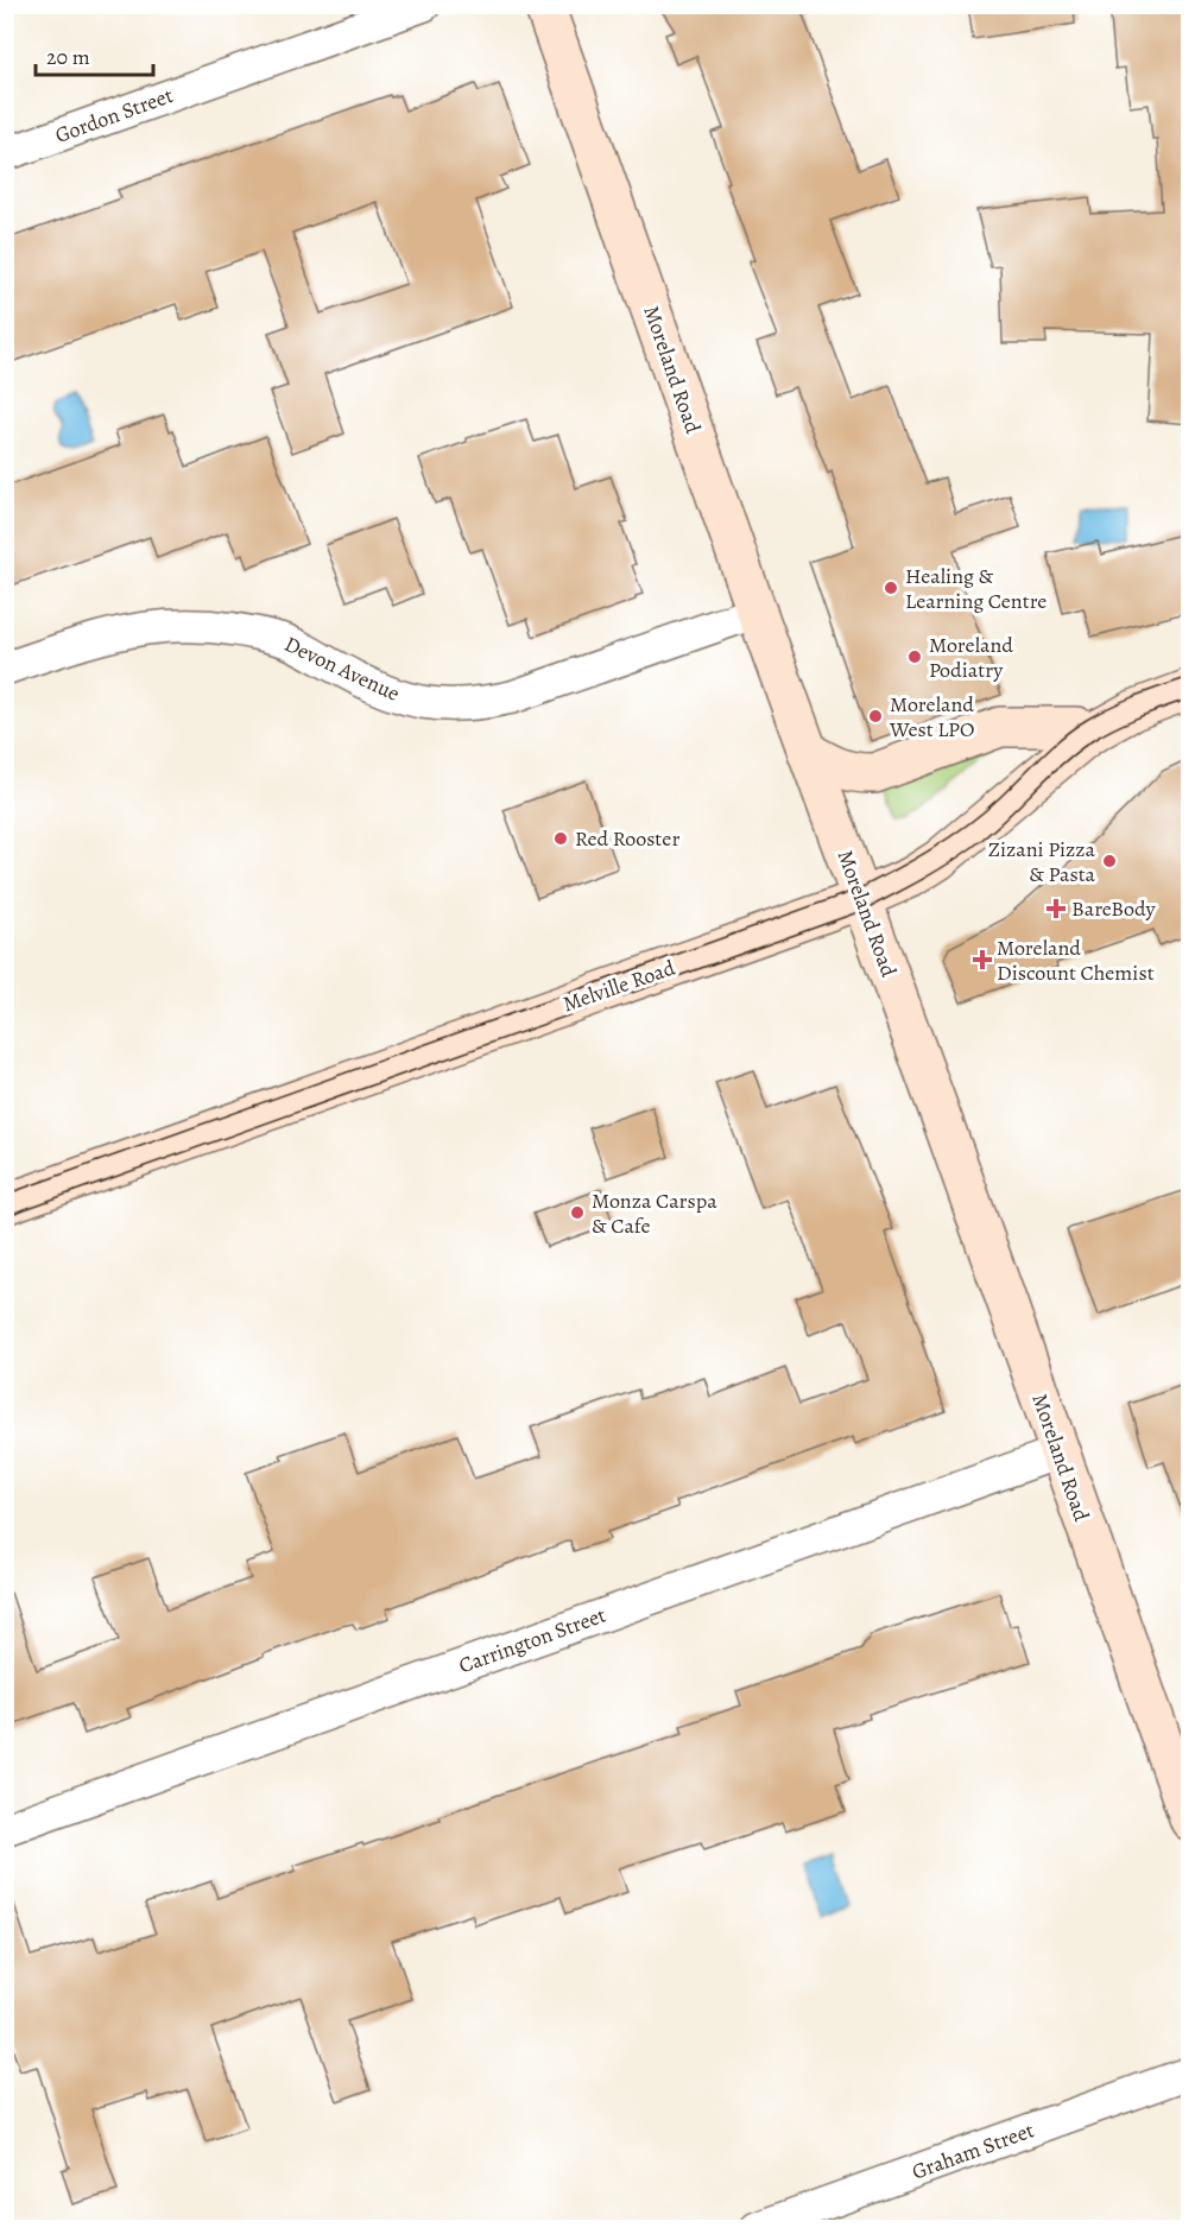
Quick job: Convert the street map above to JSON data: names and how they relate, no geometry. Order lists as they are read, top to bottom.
{
  "streets": {
    "main road": ["Moreland Road", "Melville Road"],
    "street": [
      "Gordon Street",
      "Devon Avenue",
      "Carrington Street",
      "Graham Street"
    ]
  },
  "crossings": [
    ["Moreland Road", "Devon Avenue"],
    ["Moreland Road", "Melville Road"],
    ["Moreland Road", "Carrington Street"]
  ],
  "places": {
    "other": [
      "Healing & Learning Centre",
      "Moreland Podiatry",
      "Moreland West LPO",
      "Red Rooster",
      "Zizani Pizza & Pasta",
      "Monza Carspa & Cafe"
    ],
    "health": ["BareBody", "Moreland Discount Chemist"]
  },
  "scale_bar": "20 m"
}
